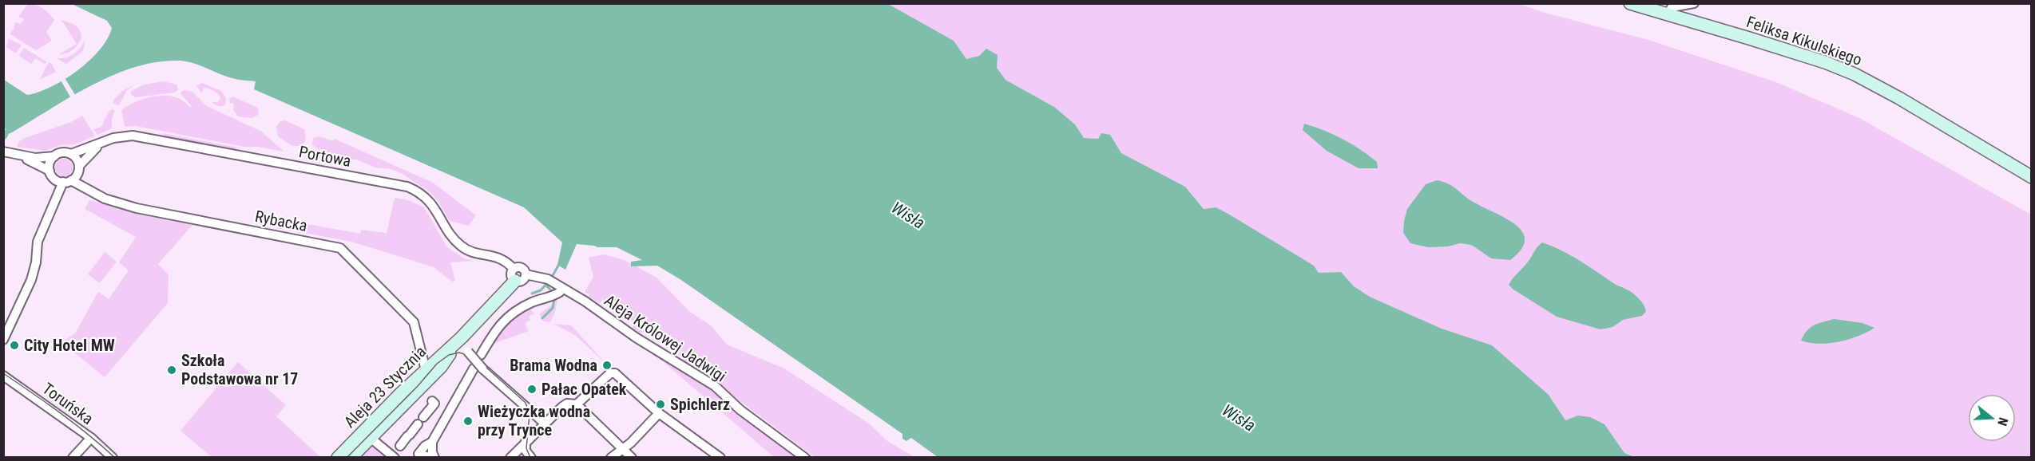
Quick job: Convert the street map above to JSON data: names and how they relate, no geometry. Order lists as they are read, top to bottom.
{
  "streets": {
    "main road": ["Feliksa Kikulskiego", "Aleja 23 Stycznia"],
    "street": [
      "Portowa",
      "Rybacka",
      "Aleja Królowej Jadwigi",
      "Toruńska"
    ]
  },
  "crossings": [
    ["Portowa", "Rybacka"],
    ["Portowa", "Aleja Królowej Jadwigi"],
    ["Portowa", "Aleja 23 Stycznia"],
    ["Rybacka", "Aleja 23 Stycznia"],
    ["Aleja Królowej Jadwigi", "Aleja 23 Stycznia"]
  ],
  "water": ["Wisła"],
  "places": [
    "City Hotel MW",
    "Brama Wodna",
    "Szkoła Podstawowa nr 17",
    "Pałac Opatek",
    "Spichlerz",
    "Wieżyczka wodna przy Trynce"
  ],
  "north": "right"
}
